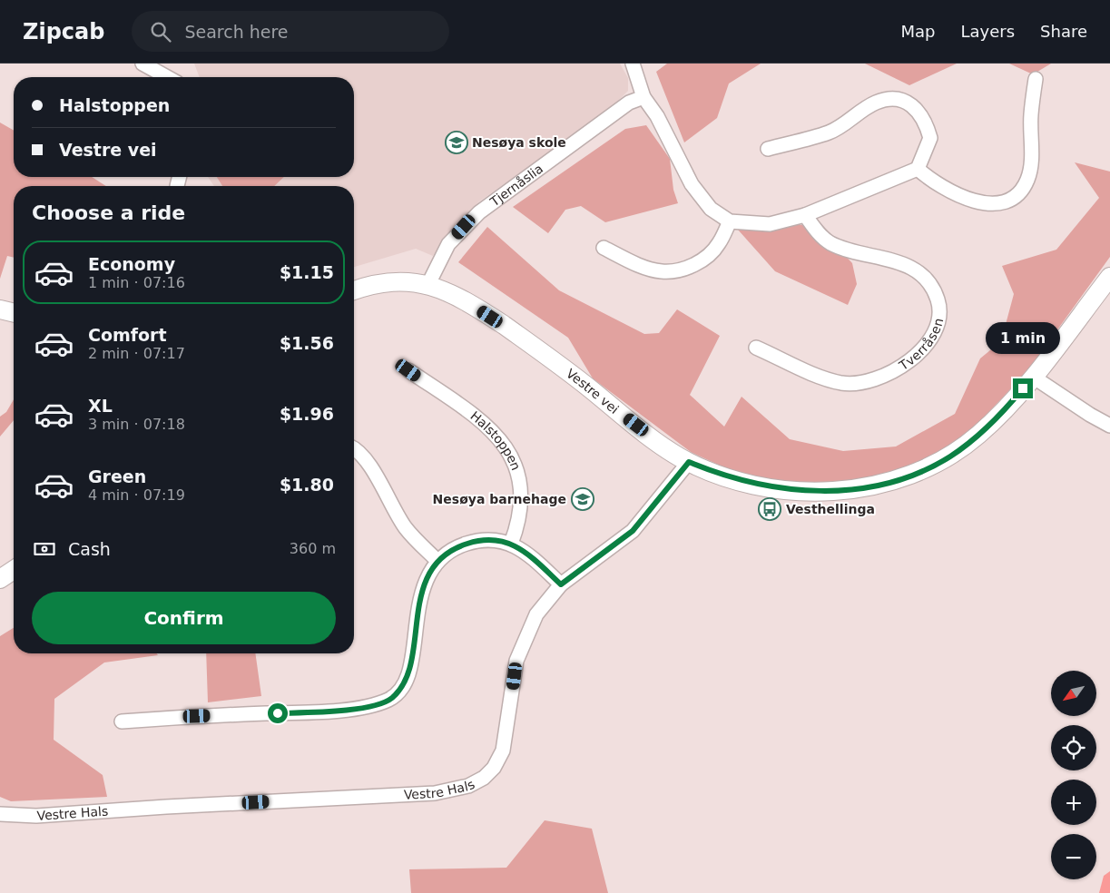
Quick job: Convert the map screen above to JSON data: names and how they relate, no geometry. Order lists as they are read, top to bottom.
{
  "streets": {
    "street": [
      "Tjernåslia",
      "Tverråsen",
      "Vestre vei",
      "Halstoppen",
      "Vestre Hals"
    ]
  },
  "crossings": [
    ["Tjernåslia", "Vestre vei"],
    ["Vestre vei", "Vestre Hals"]
  ],
  "places": {
    "school or university": ["Nesøya skole", "Nesøya barnehage"],
    "bus stop": ["Vesthellinga"]
  },
  "north": "bottom left",
  "page": {
    "header": "Zipcab",
    "search": "Search here",
    "nav": ["Map", "Layers", "Share"],
    "banner": ["Halstoppen", "Vestre vei"],
    "heading": "Choose a ride",
    "list": [
      {
        "name": "Economy",
        "note": "1 min · 07:16",
        "value": "$1.15"
      },
      {
        "name": "Comfort",
        "note": "2 min · 07:17",
        "value": "$1.56"
      },
      {
        "name": "XL",
        "note": "3 min · 07:18",
        "value": "$1.96"
      },
      {
        "name": "Green",
        "note": "4 min · 07:19",
        "value": "$1.80"
      }
    ],
    "bubble": "1 min",
    "pay": ["Cash", "360 m"],
    "buttons": "Confirm",
    "map_buttons": ["+", "−"]
  }
}
